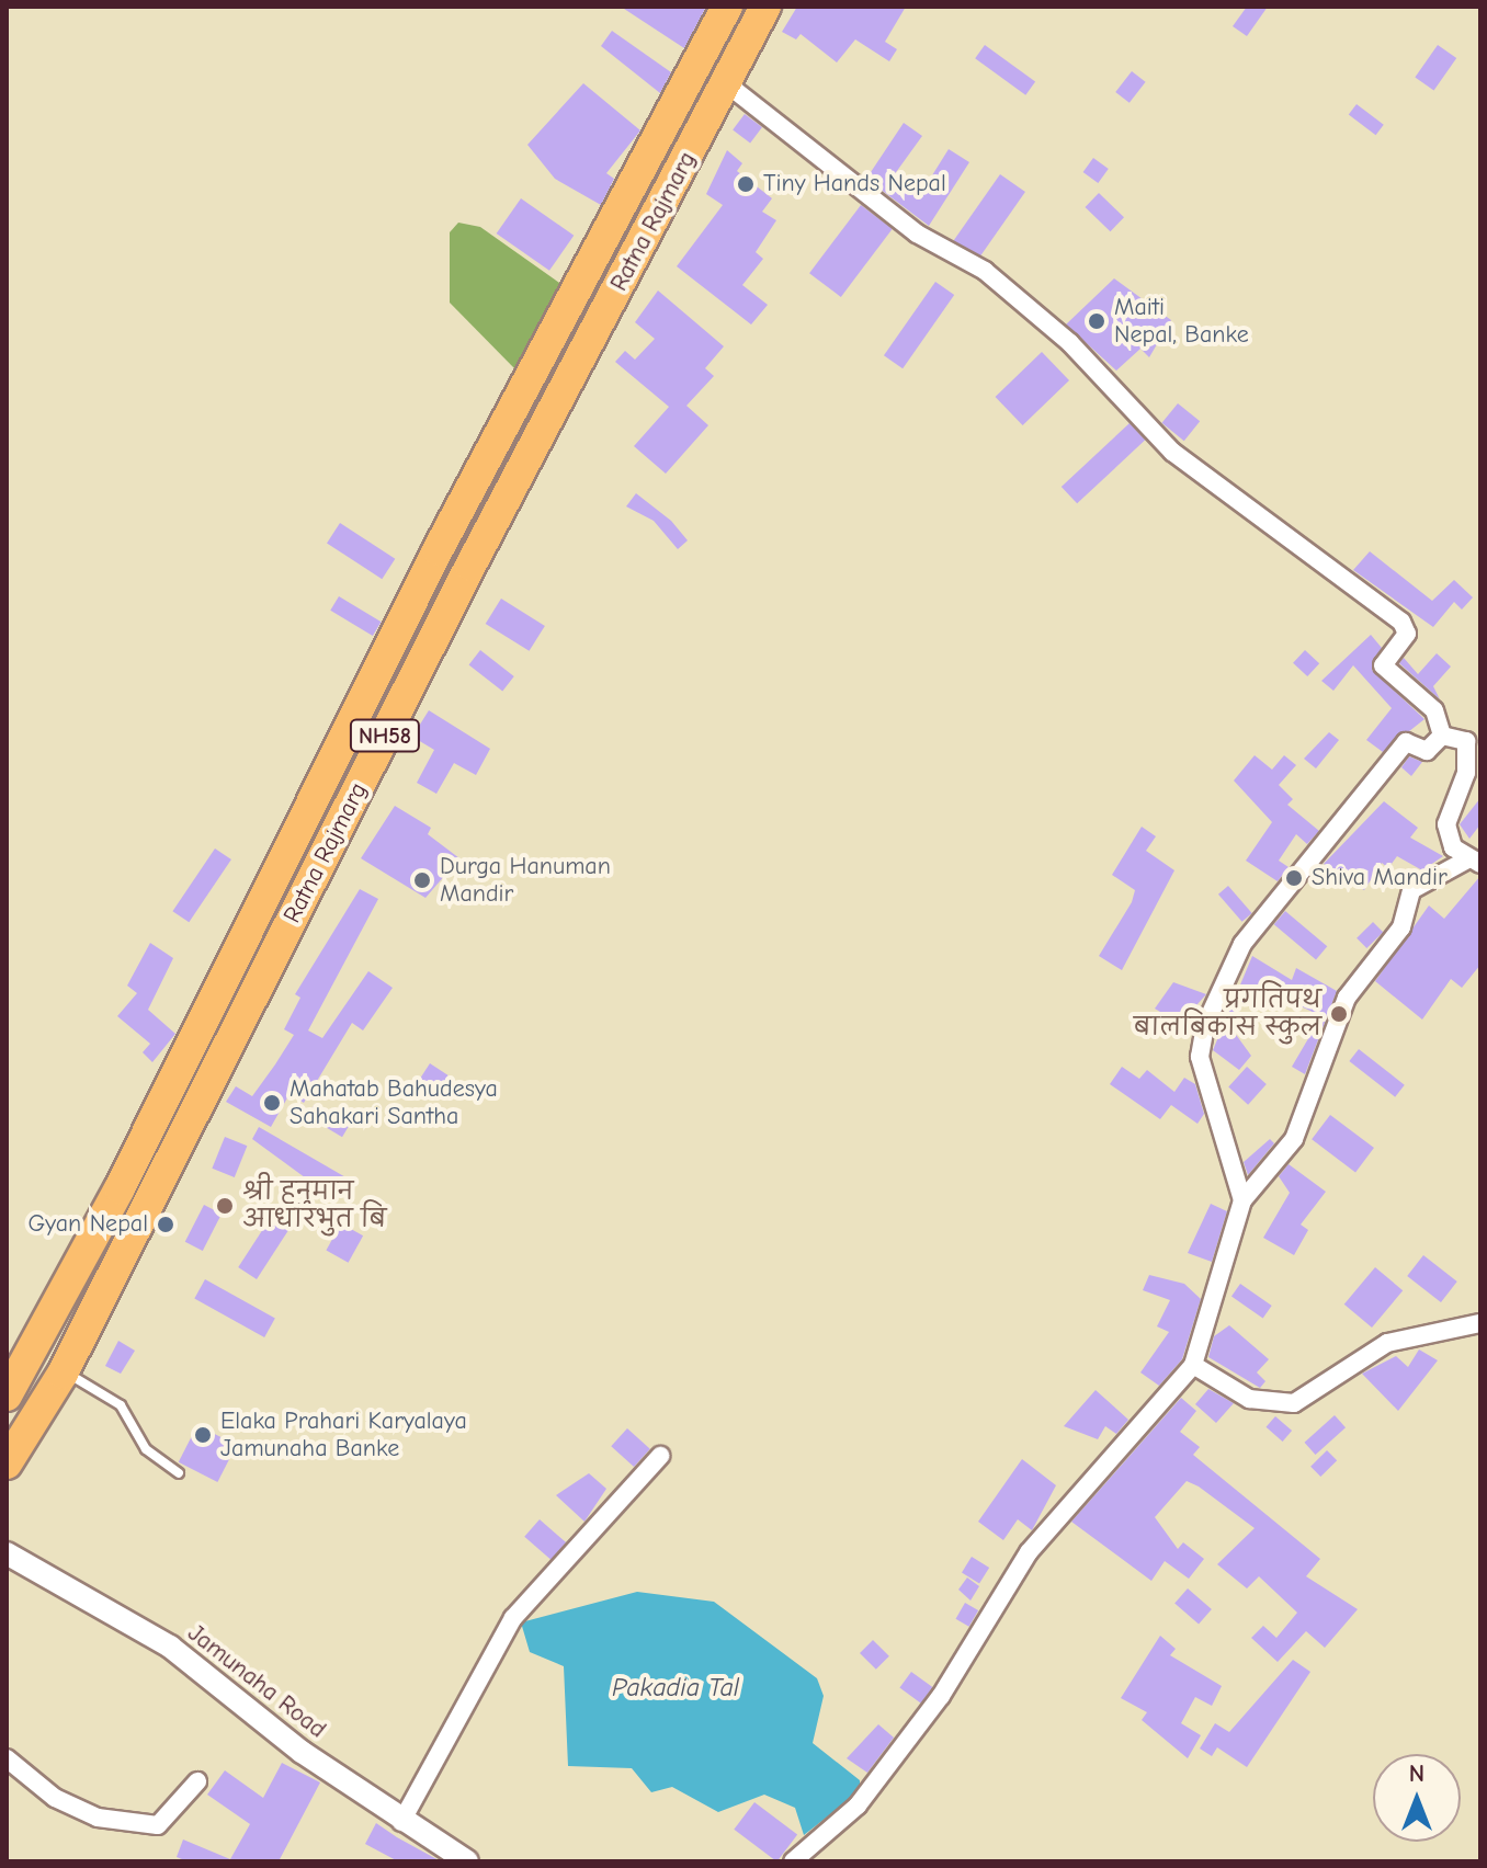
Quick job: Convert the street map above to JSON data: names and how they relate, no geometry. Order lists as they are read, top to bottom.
{
  "streets": {
    "highway": ["Ratna Rajmarg", "NH58"],
    "street": ["Jamunaha Road"]
  },
  "water": ["Pakadia Tal"],
  "places": [
    "Tiny Hands Nepal",
    "Maiti Nepal, Banke",
    "Shiva Mandir",
    "Durga Hanuman Mandir",
    "प्रगतिपथ बालबिकास स्कुल",
    "Mahatab Bahudesya Sahakari Santha",
    "श्री हनुमान आधारभुत बि",
    "Gyan Nepal",
    "Elaka Prahari Karyalaya Jamunaha Banke"
  ],
  "north": "top"
}
